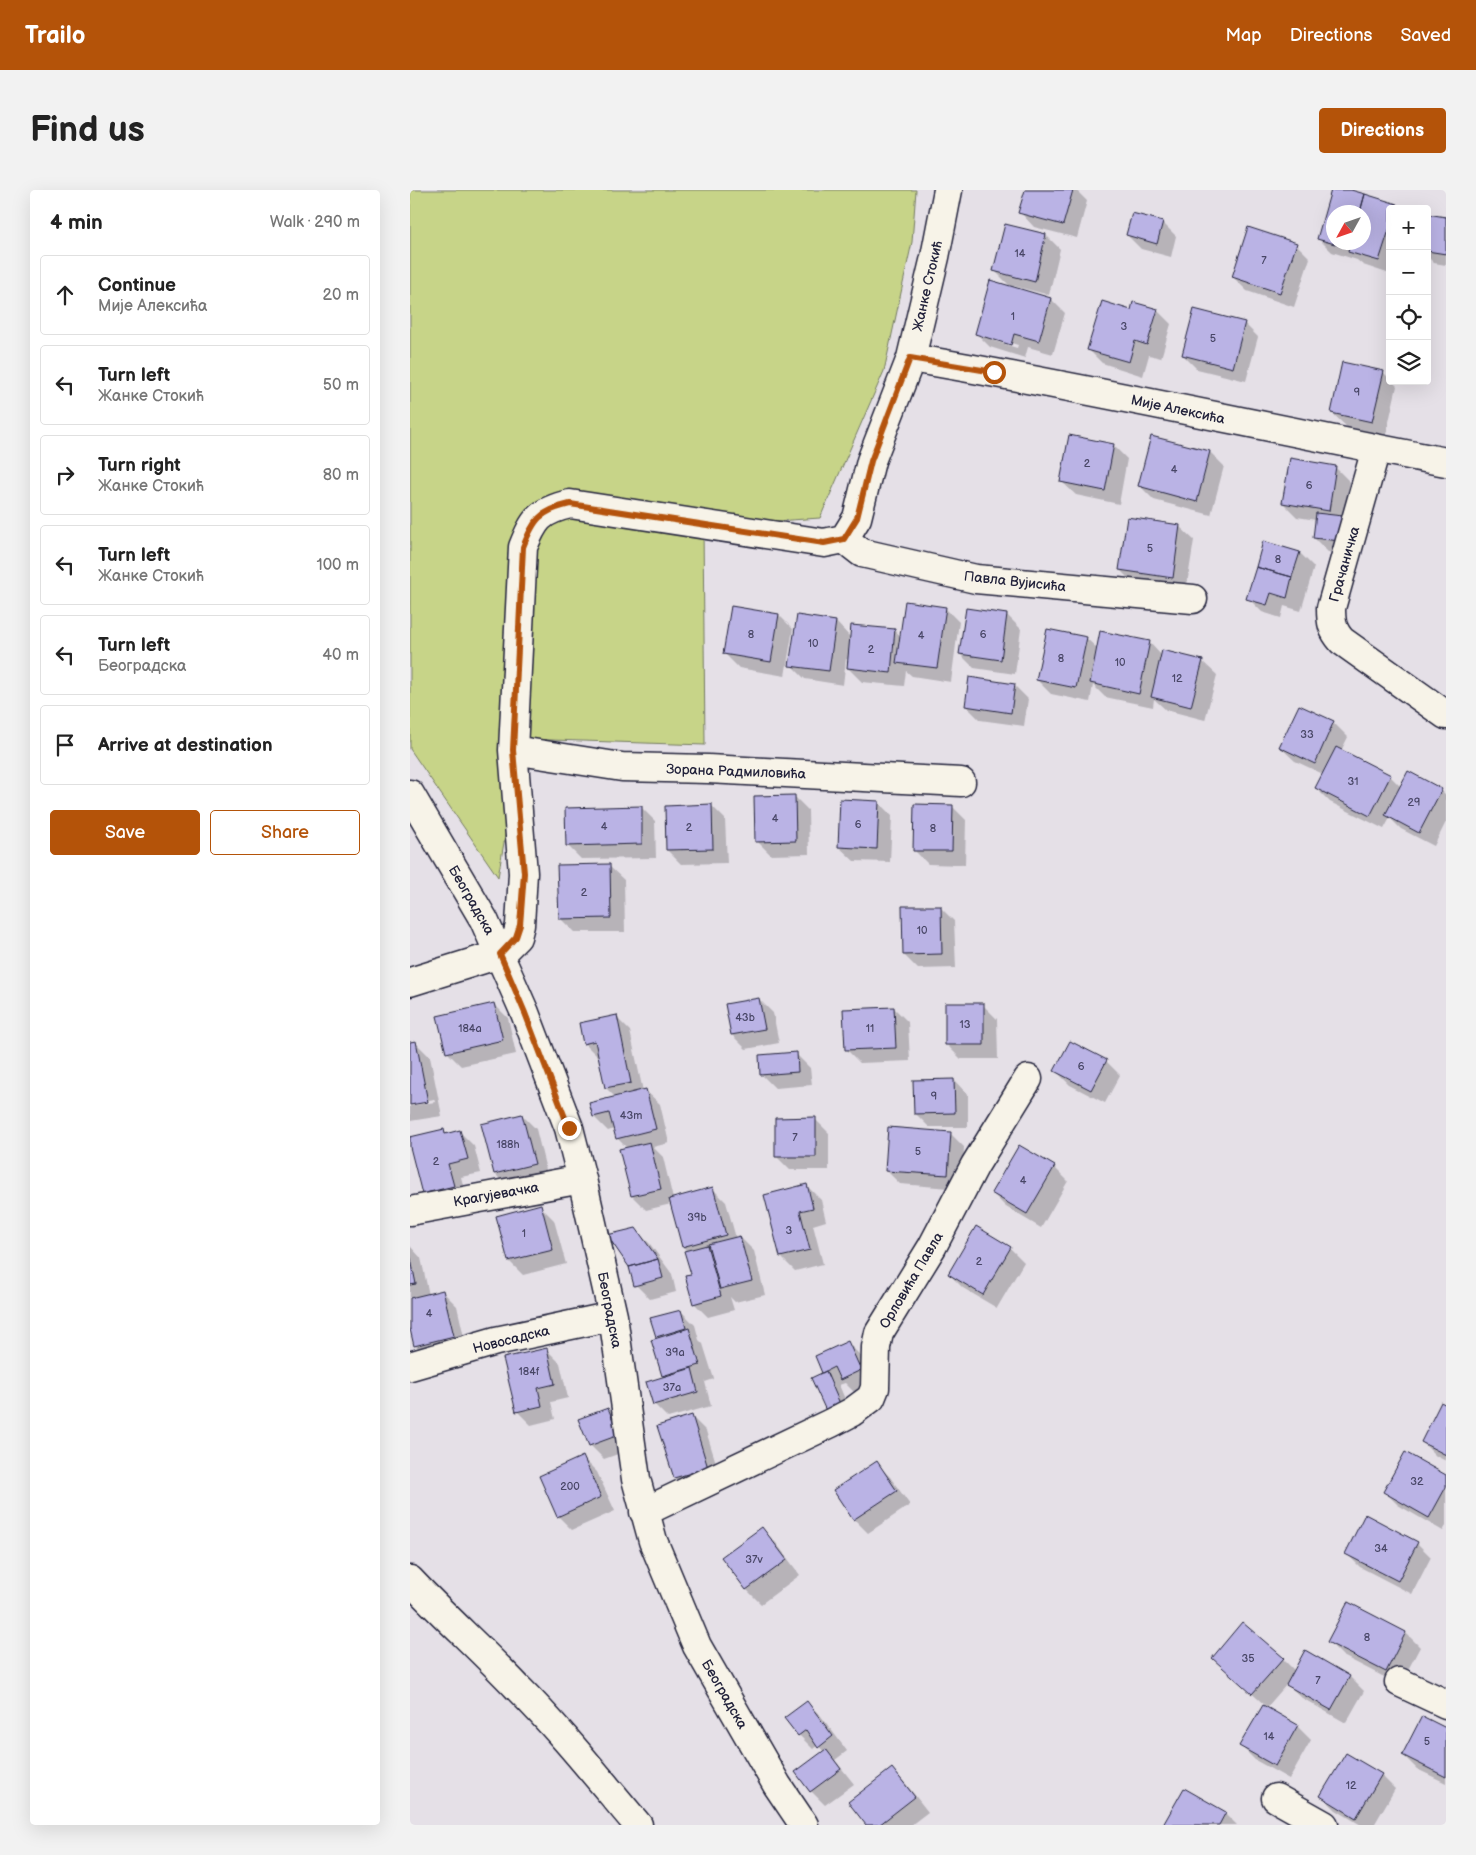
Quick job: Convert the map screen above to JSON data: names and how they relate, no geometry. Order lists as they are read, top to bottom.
{
  "streets": {
    "street": [
      "Жанке Стокић",
      "Мије Алексића",
      "Грачаничка",
      "Павла Вујисића",
      "Зорана Радмиловића",
      "Београдска",
      "Крагујевачка",
      "Орловића Павла",
      "Новосадска"
    ]
  },
  "crossings": [
    ["Жанке Стокић", "Мије Алексића"],
    ["Жанке Стокић", "Павла Вујисића"],
    ["Мије Алексића", "Грачаничка"],
    ["Београдска", "Крагујевачка"],
    ["Београдска", "Орловића Павла"],
    ["Београдска", "Новосадска"]
  ],
  "house_numbers": [
    "14",
    "7",
    "1",
    "3",
    "5",
    "9",
    "2",
    "4",
    "6",
    "5",
    "8",
    "8",
    "6",
    "4",
    "10",
    "2",
    "8",
    "10",
    "12",
    "33",
    "31",
    "29",
    "4",
    "6",
    "4",
    "2",
    "8",
    "2",
    "10",
    "43b",
    "13",
    "184a",
    "11",
    "6",
    "9",
    "43m",
    "7",
    "188h",
    "5",
    "2",
    "4",
    "39b",
    "3",
    "1",
    "2",
    "4",
    "39a",
    "184f",
    "37a",
    "32",
    "200",
    "34",
    "37v",
    "8",
    "35",
    "7",
    "14",
    "5",
    "12"
  ],
  "north": "bottom left",
  "page": {
    "header": "Trailo",
    "nav": ["Map", "Directions", "Saved"],
    "buttons": [
      "Directions",
      ["Save", "Share"]
    ],
    "title": "Find us",
    "heading": ["4 min", "Walk · 290 m"],
    "map_buttons": ["+", "−"],
    "list": [
      ["Continue", "Мије Алексића", "20 m"],
      ["Turn left", "Жанке Стокић", "50 m"],
      ["Turn right", "Жанке Стокић", "80 m"],
      ["Turn left", "Жанке Стокић", "100 m"],
      ["Turn left", "Београдска", "40 m"],
      "Arrive at destination"
    ]
  }
}
